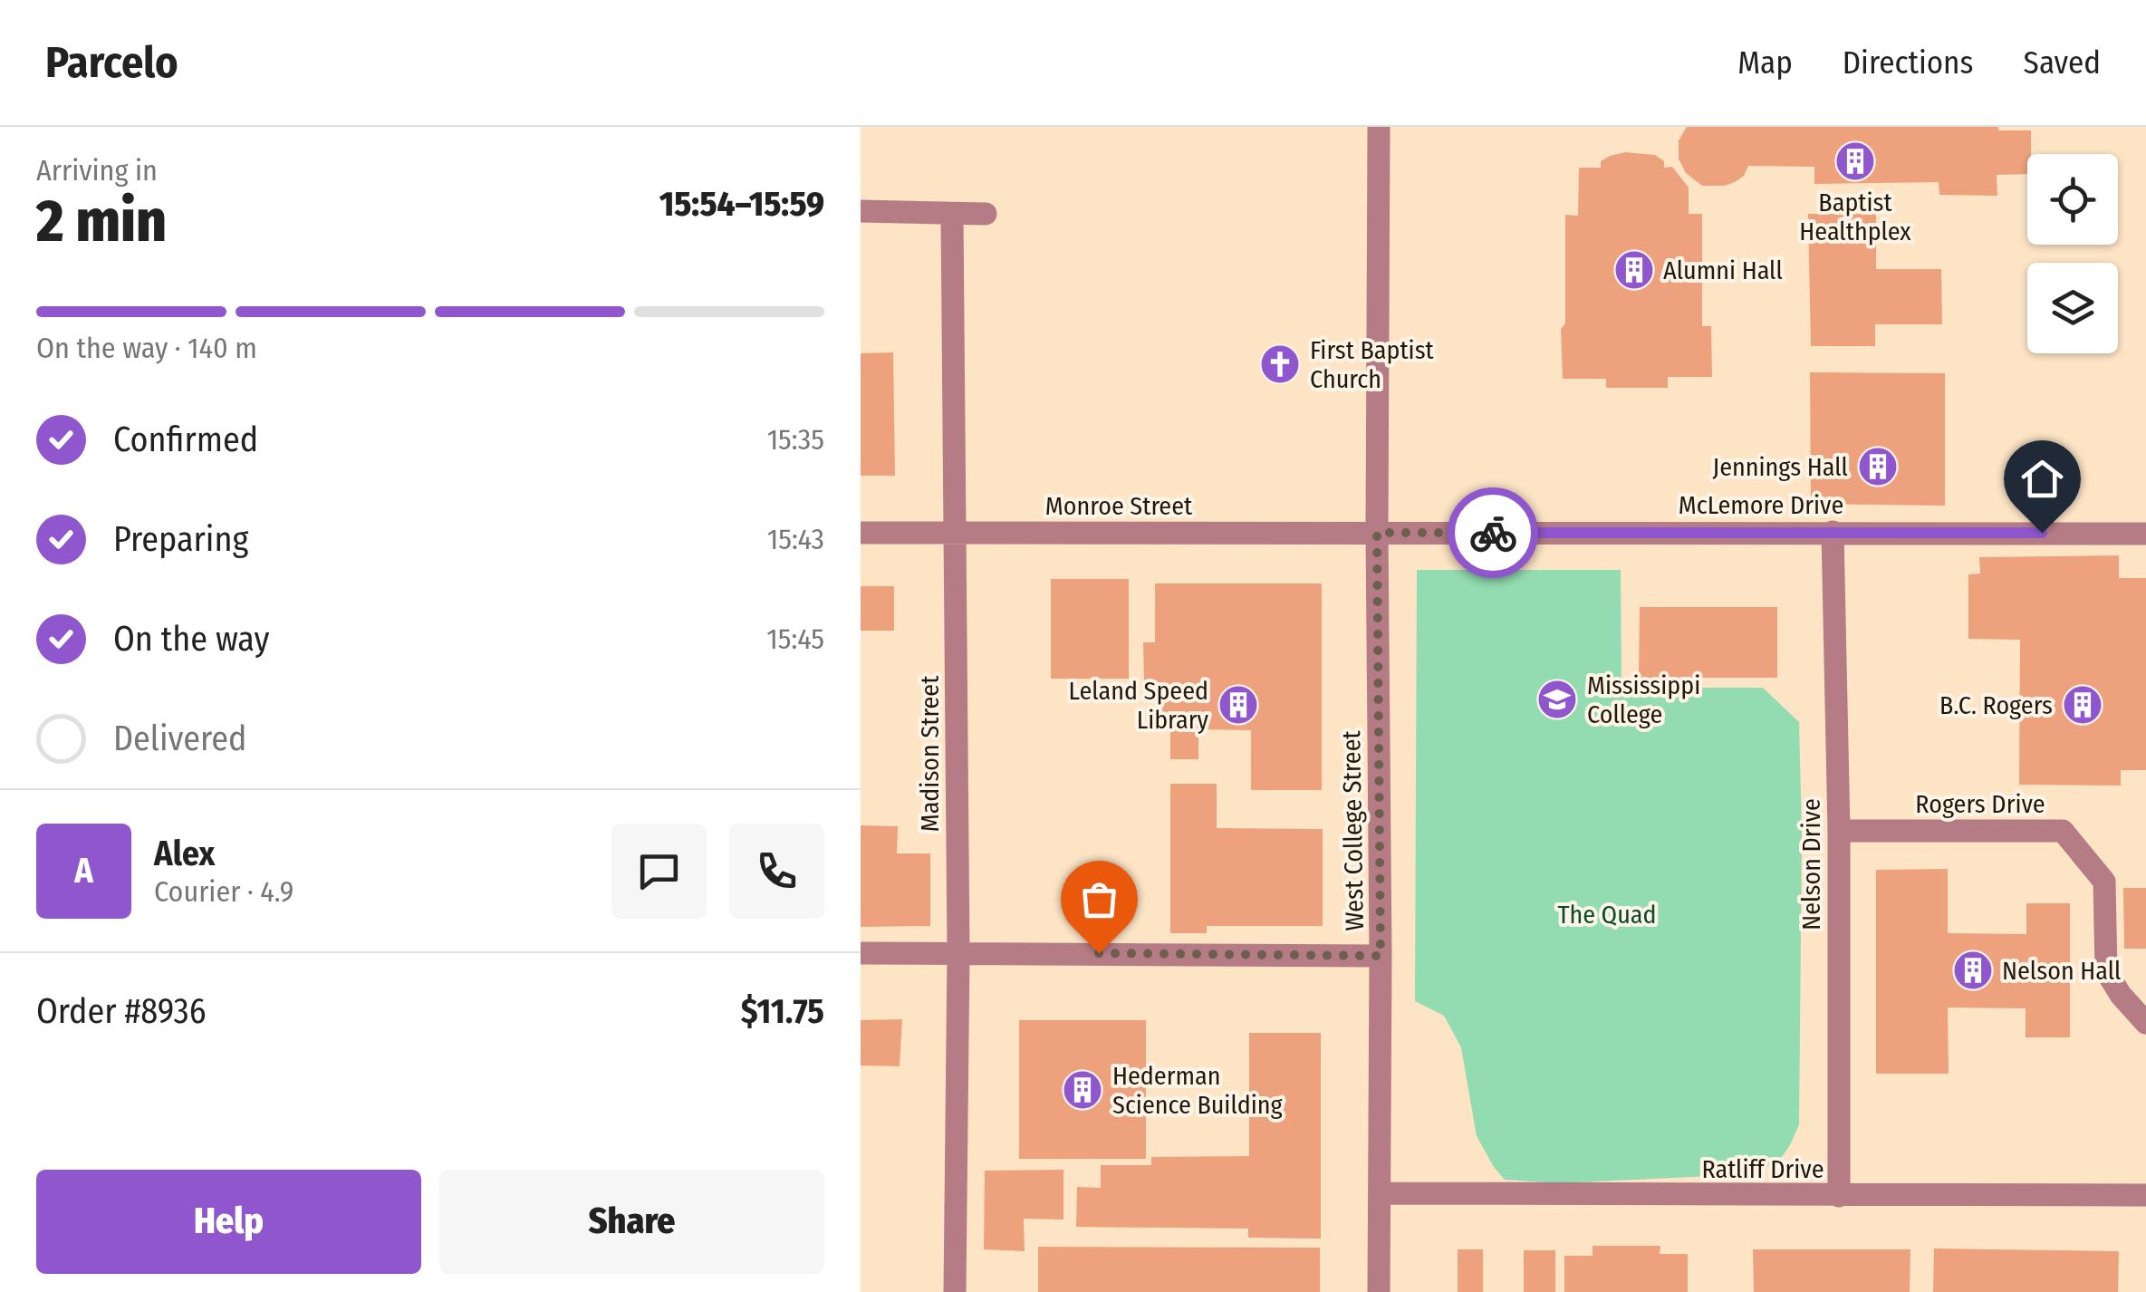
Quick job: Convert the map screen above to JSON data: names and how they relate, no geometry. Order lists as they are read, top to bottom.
{
  "streets": {
    "street": [
      "McLemore Drive",
      "Monroe Street",
      "Madison Street",
      "Rogers Drive",
      "West College Street",
      "Nelson Drive",
      "Ratliff Drive"
    ]
  },
  "crossings": [
    ["McLemore Drive", "Monroe Street"],
    ["McLemore Drive", "West College Street"],
    ["McLemore Drive", "Nelson Drive"],
    ["Monroe Street", "Madison Street"],
    ["Monroe Street", "West College Street"],
    ["Rogers Drive", "Nelson Drive"],
    ["West College Street", "Ratliff Drive"],
    ["Nelson Drive", "Ratliff Drive"]
  ],
  "parks": ["The Quad"],
  "places": {
    "building": [
      "Baptist Healthplex",
      "Alumni Hall",
      "Jennings Hall",
      "Leland Speed Library",
      "B.C. Rogers",
      "Nelson Hall",
      "Hederman Science Building"
    ],
    "church": ["First Baptist Church"],
    "school or university": ["Mississippi College"]
  },
  "page": {
    "header": "Parcelo",
    "nav": ["Map", "Directions", "Saved"],
    "heading": ["2 min", "Arriving in", "15:54–15:59"],
    "panel": [
      "Alex",
      "Courier · 4.9",
      "Order #8936",
      "$11.75"
    ],
    "bar": "On the way · 140 m",
    "list": [
      ["Confirmed", "15:35"],
      ["Preparing", "15:43"],
      ["On the way", "15:45"],
      "Delivered"
    ],
    "round": "A",
    "buttons": ["Help", "Share"]
  }
}
